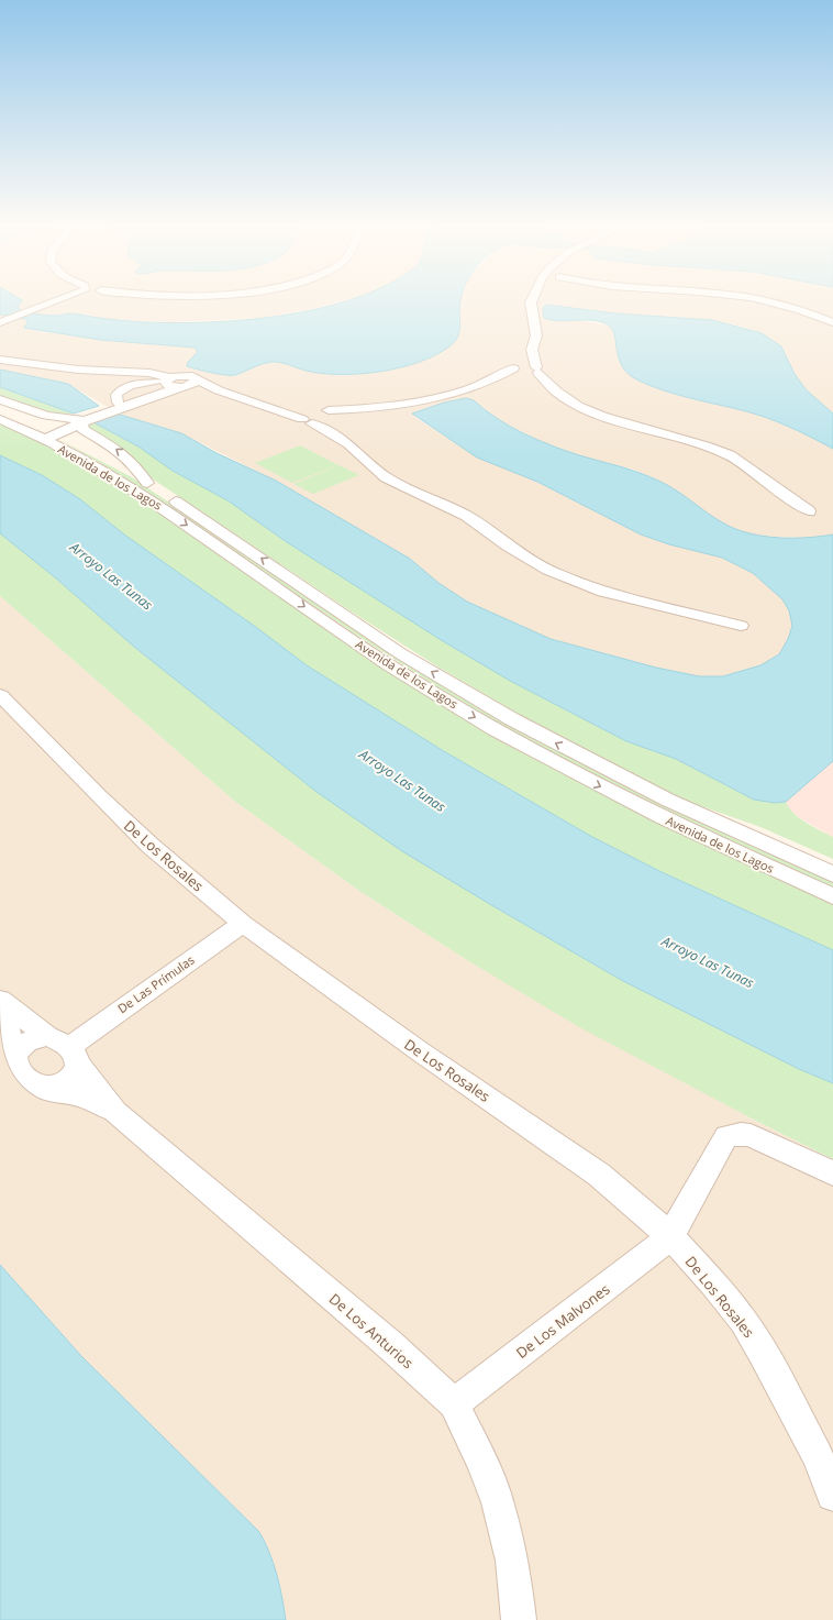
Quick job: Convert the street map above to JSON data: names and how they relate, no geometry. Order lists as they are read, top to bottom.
{
  "streets": {
    "street": [
      "Avenida de los Lagos",
      "De Los Rosales",
      "De Las Prímulas",
      "De Los Malvones",
      "De Los Anturios"
    ]
  },
  "crossings": [
    ["De Los Rosales", "De Las Prímulas"],
    ["De Los Rosales", "De Los Malvones"],
    ["De Los Malvones", "De Los Anturios"]
  ],
  "water": ["Arroyo Las Tunas"]
}
